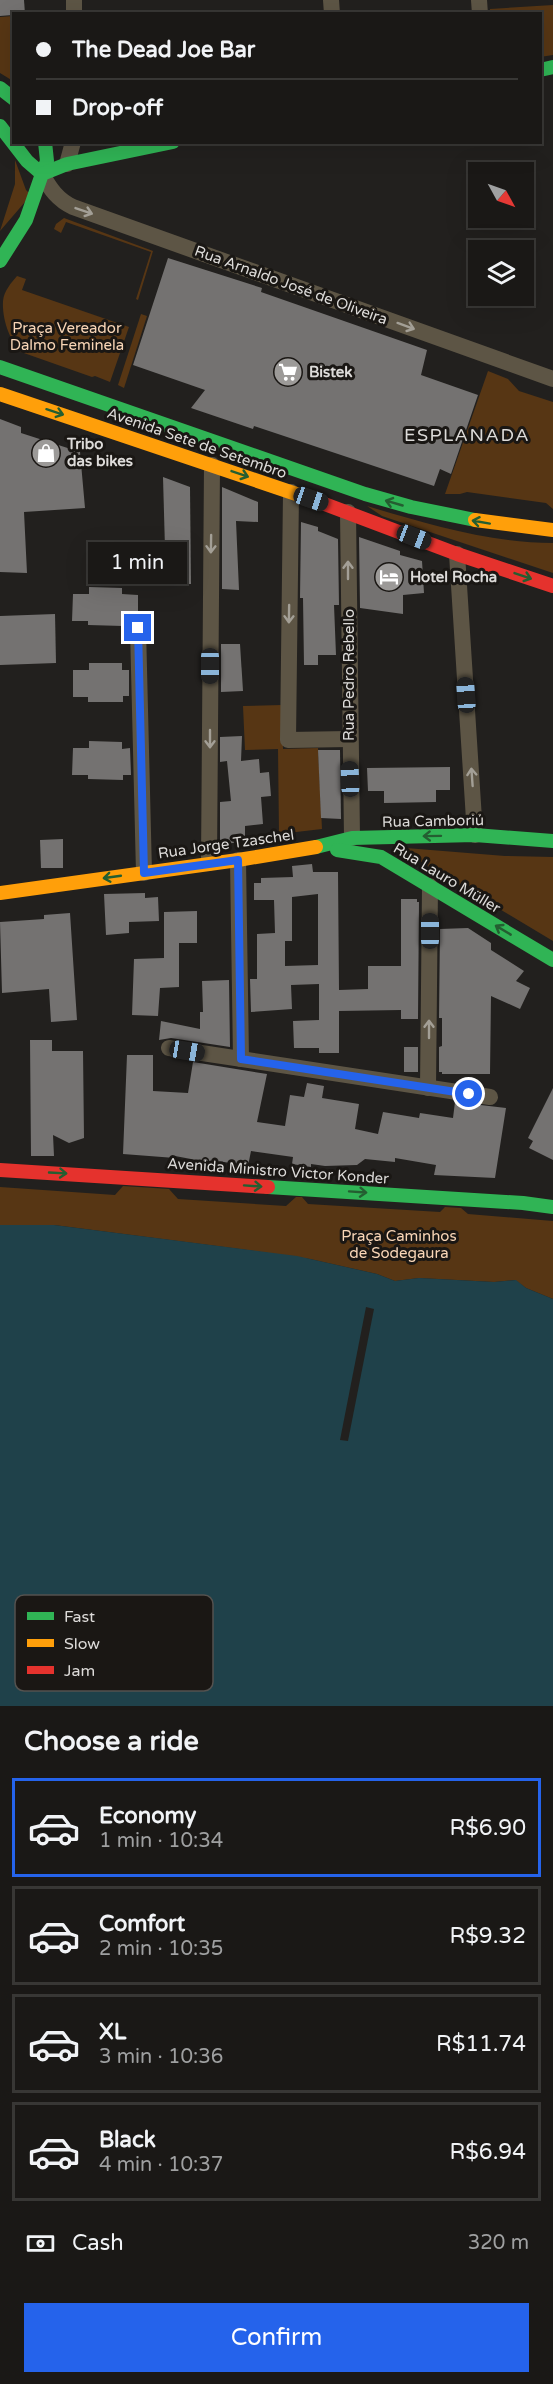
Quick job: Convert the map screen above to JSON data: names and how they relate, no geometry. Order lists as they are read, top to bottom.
{
  "streets": {
    "main road": [
      "Avenida Sete de Setembro",
      "Rua Camboriú",
      "Rua Jorge Tzaschel",
      "Rua Lauro Müller",
      "Avenida Ministro Victor Konder"
    ],
    "street": ["Rua Arnaldo José de Oliveira", "Rua Pedro Rebello"]
  },
  "crossings": [
    ["Avenida Sete de Setembro", "Rua Pedro Rebello"],
    ["Rua Pedro Rebello", "Rua Camboriú"],
    ["Rua Camboriú", "Rua Jorge Tzaschel"],
    ["Rua Camboriú", "Rua Lauro Müller"],
    ["Rua Jorge Tzaschel", "Rua Lauro Müller"]
  ],
  "one_way": [
    "Rua Arnaldo José de Oliveira",
    "Rua Camboriú",
    "Rua Jorge Tzaschel",
    "Rua Lauro Müller",
    "Avenida Ministro Victor Konder"
  ],
  "districts": ["ESPLANADA"],
  "parks": ["Praça Vereador Dalmo Feminela", "Praça Caminhos de Sodegaura"],
  "places": {
    "supermarket": ["Bistek"],
    "shop": ["Tribo das bikes"],
    "hotel": ["Hotel Rocha"]
  },
  "legend": ["Fast", "Slow", "Jam"],
  "north": "bottom right",
  "page": {
    "banner": ["The Dead Joe Bar", "Drop-off"],
    "bubble": "1 min",
    "heading": "Choose a ride",
    "list": [
      {
        "name": "Economy",
        "note": "1 min · 10:34",
        "value": "R$6.90"
      },
      {
        "name": "Comfort",
        "note": "2 min · 10:35",
        "value": "R$9.32"
      },
      {
        "name": "XL",
        "note": "3 min · 10:36",
        "value": "R$11.74"
      },
      {
        "name": "Black",
        "note": "4 min · 10:37",
        "value": "R$6.94"
      }
    ],
    "pay": ["Cash", "320 m"],
    "buttons": "Confirm"
  }
}
